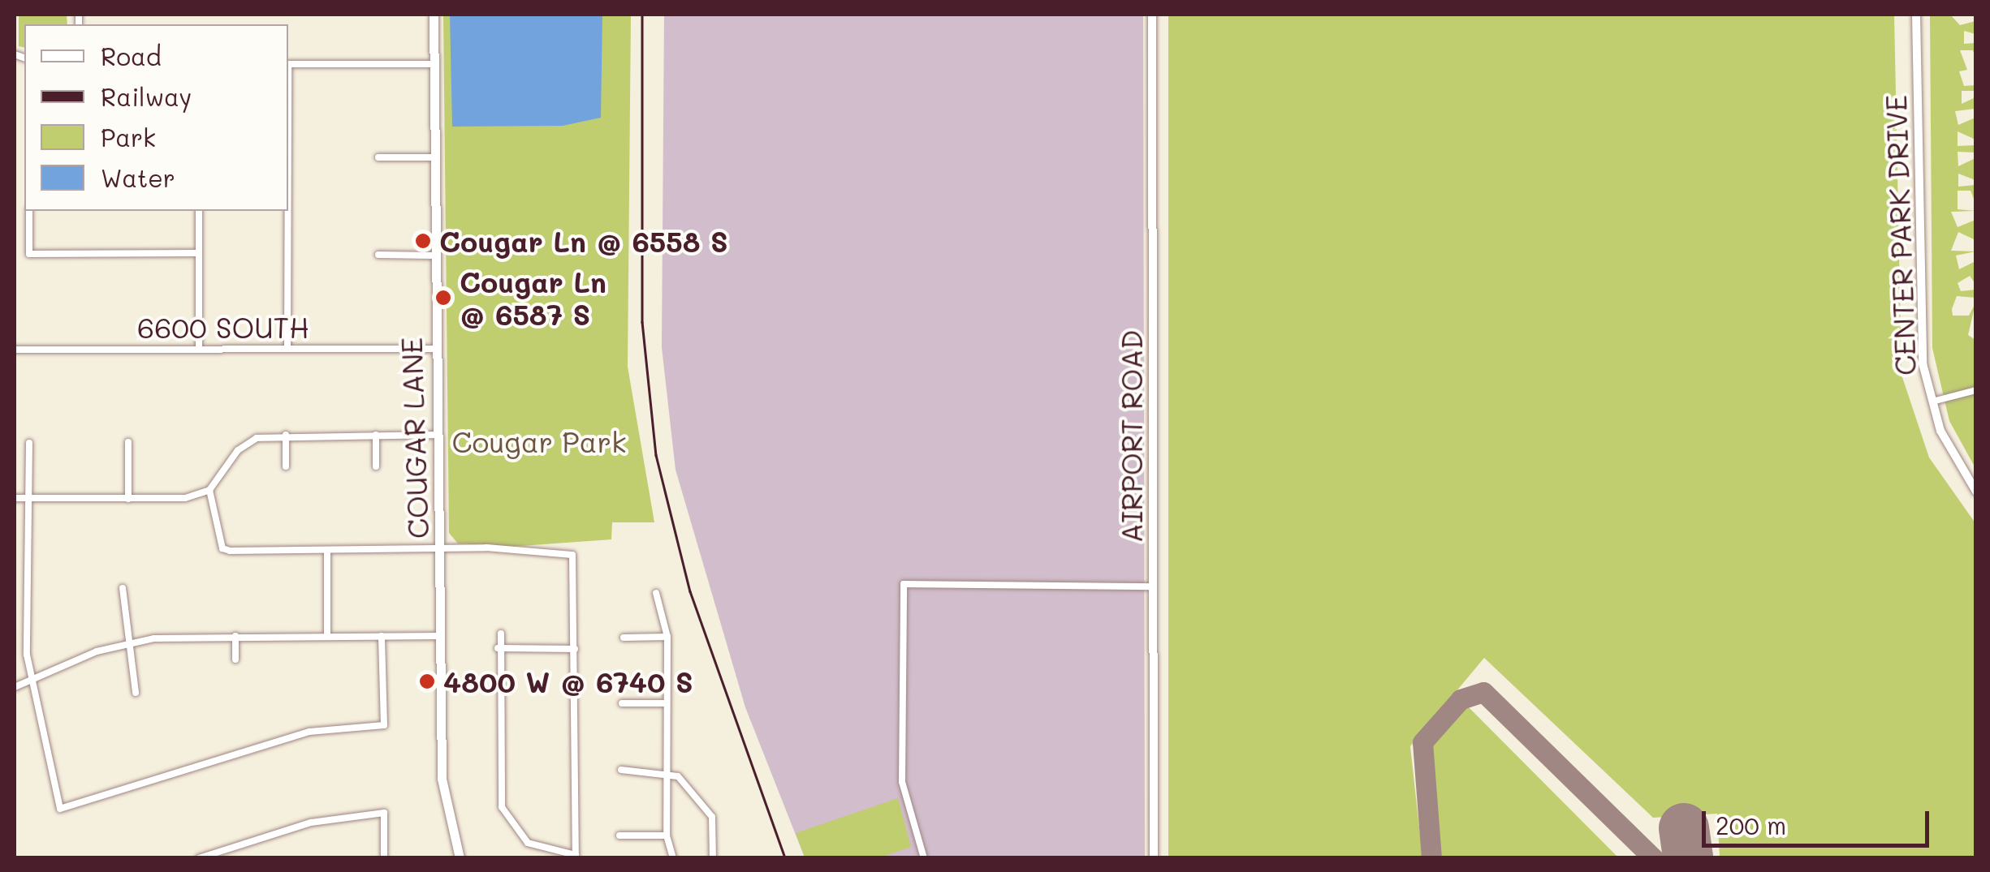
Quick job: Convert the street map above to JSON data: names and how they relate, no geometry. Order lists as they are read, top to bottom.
{
  "streets": {
    "main road": ["COUGAR LANE"],
    "street": ["CENTER PARK DRIVE", "6600 SOUTH", "AIRPORT ROAD"]
  },
  "crossings": [
    ["6600 SOUTH", "COUGAR LANE"]
  ],
  "parks": ["Cougar Park"],
  "places": ["Cougar Ln @ 6558 S", "Cougar Ln @ 6587 S", "4800 W @ 6740 S"],
  "legend": [
    "Road",
    "Railway",
    "Park",
    "Water"
  ],
  "scale_bar": "200 m"
}
